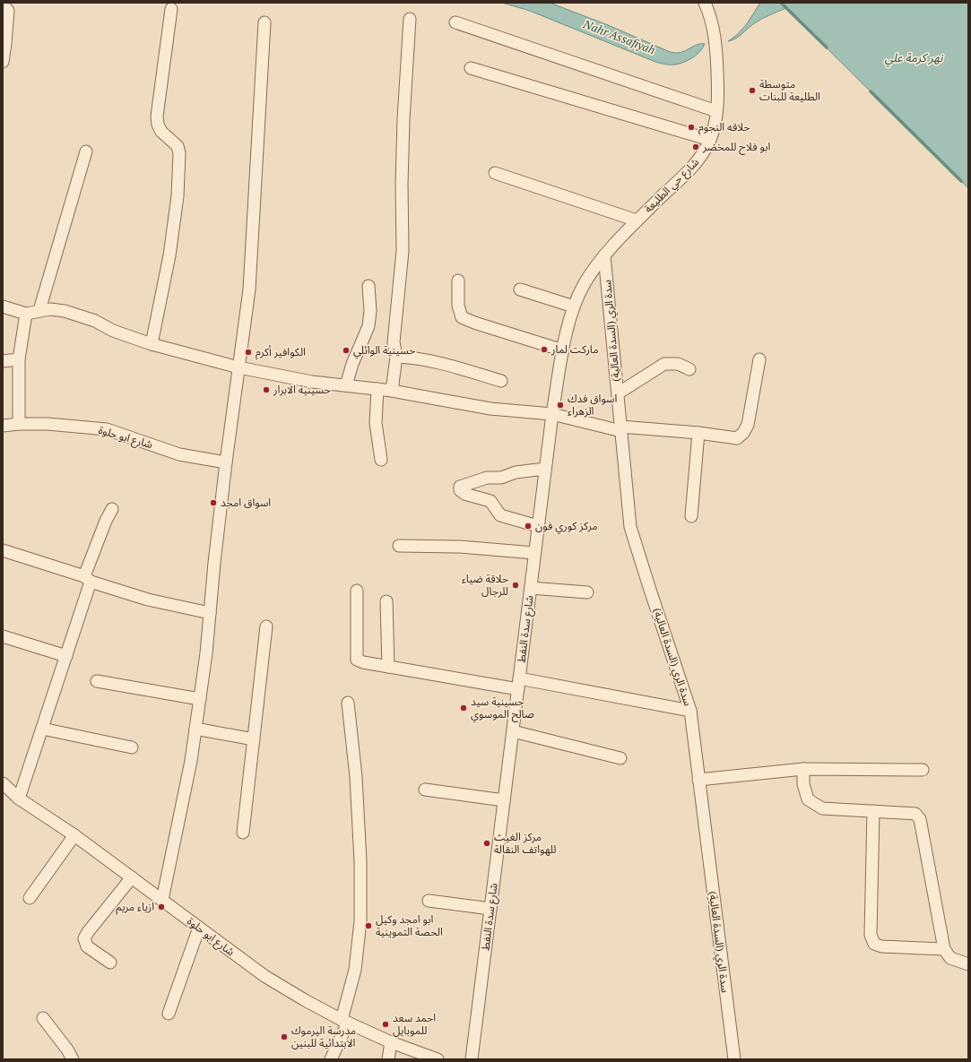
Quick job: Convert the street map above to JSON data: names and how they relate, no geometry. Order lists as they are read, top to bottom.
{
  "streets": {
    "street": [
      "شارع حي الطليعة",
      "سدة الري (السدة العالية)",
      "شارع ابو حلوة",
      "شارع سدة النفط"
    ]
  },
  "crossings": [
    ["شارع حي الطليعة", "شارع سدة النفط"],
    ["سدة الري (السدة العالية)", "شارع سدة النفط"]
  ],
  "water": ["Nahr Assafiyah", "نهر كرمة علي"],
  "places": [
    "متوسطة الطليعة للبنات",
    "حلاقه النجوم",
    "ابو فلاح للمخضر",
    "ماركت لمار",
    "حسينية الوائلي",
    "الكوافير أكرم",
    "حسينية الابرار",
    "اسواق فدك الزهراء",
    "اسواق امجد",
    "مركز كوري فون",
    "حلاقة ضياء للرجال",
    "حسينية سيد صالح الموسوي",
    "مركز الغيث للهواتف النقالة",
    "ازياء مريم",
    "ابو امجد وكيل الحصة التموينية",
    "احمد سعد للموبايل",
    "مدرسة اليرموك الابتدائية للبنين"
  ]
}
